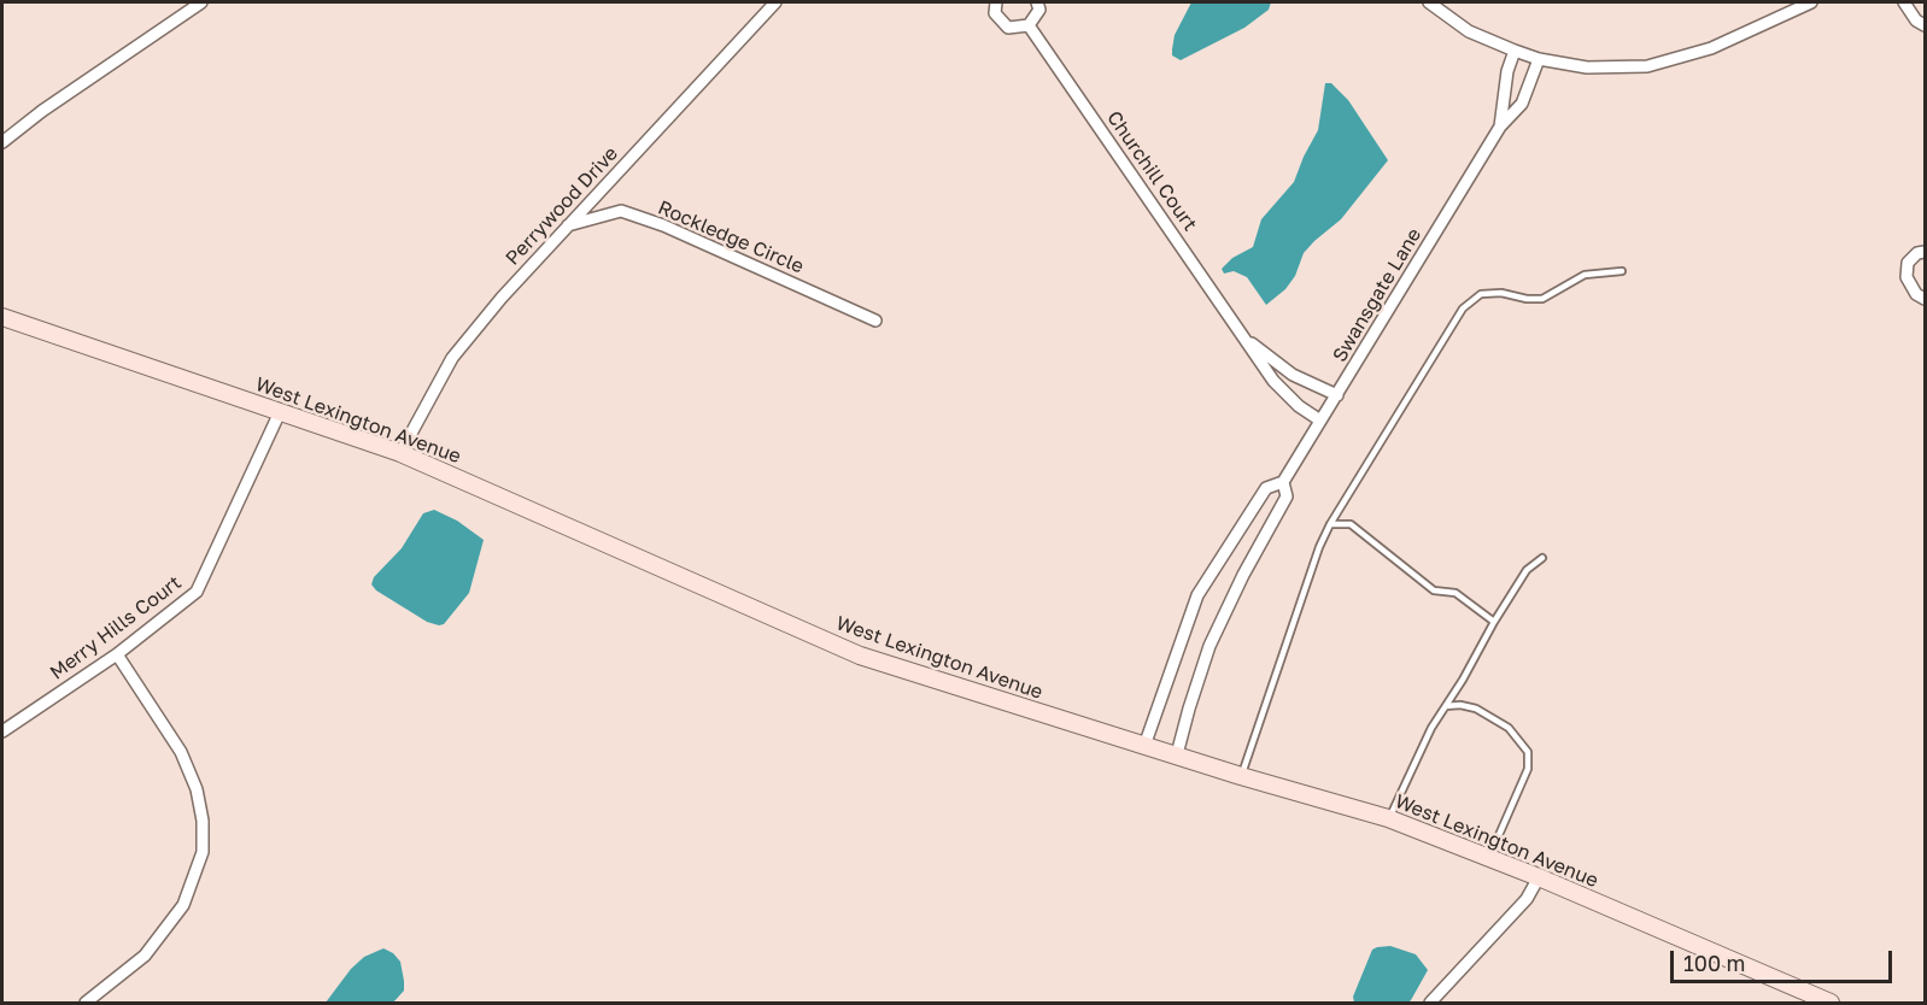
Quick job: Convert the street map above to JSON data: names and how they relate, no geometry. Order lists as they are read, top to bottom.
{
  "streets": {
    "street": [
      "Churchill Court",
      "Perrywood Drive",
      "Rockledge Circle",
      "Swansgate Lane",
      "West Lexington Avenue",
      "Merry Hills Court"
    ]
  },
  "crossings": [
    ["Churchill Court", "Swansgate Lane"],
    ["Perrywood Drive", "Rockledge Circle"],
    ["Perrywood Drive", "West Lexington Avenue"],
    ["Swansgate Lane", "West Lexington Avenue"],
    ["West Lexington Avenue", "Merry Hills Court"]
  ],
  "scale_bar": "100 m"
}
